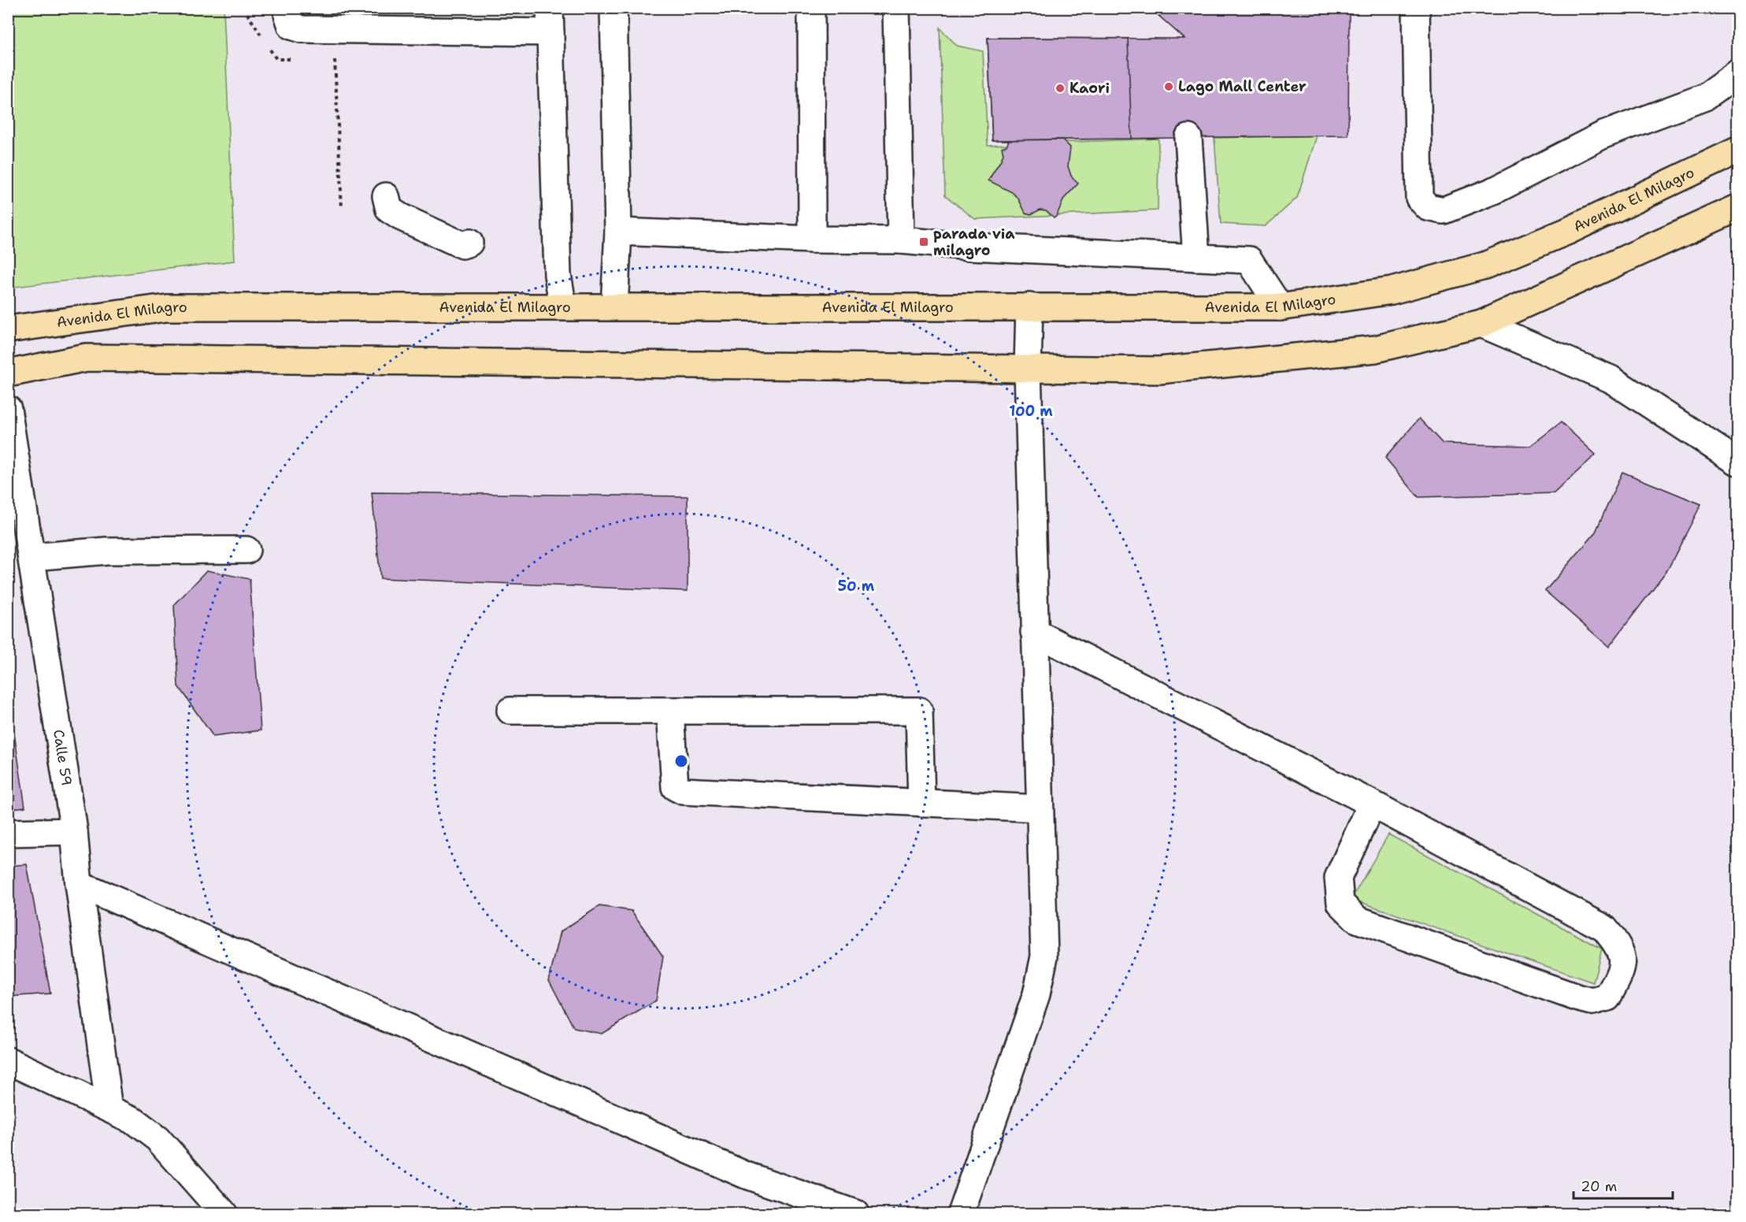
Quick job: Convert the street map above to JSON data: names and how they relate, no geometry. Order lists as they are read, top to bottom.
{
  "streets": {
    "main road": ["Avenida El Milagro"],
    "street": ["Calle 59"]
  },
  "places": {
    "other": ["Lago Mall Center", "Kaori"],
    "transit": ["parada via milagro"]
  },
  "scale_bar": "20 m",
  "rings": ["100 m", "50 m"]
}
